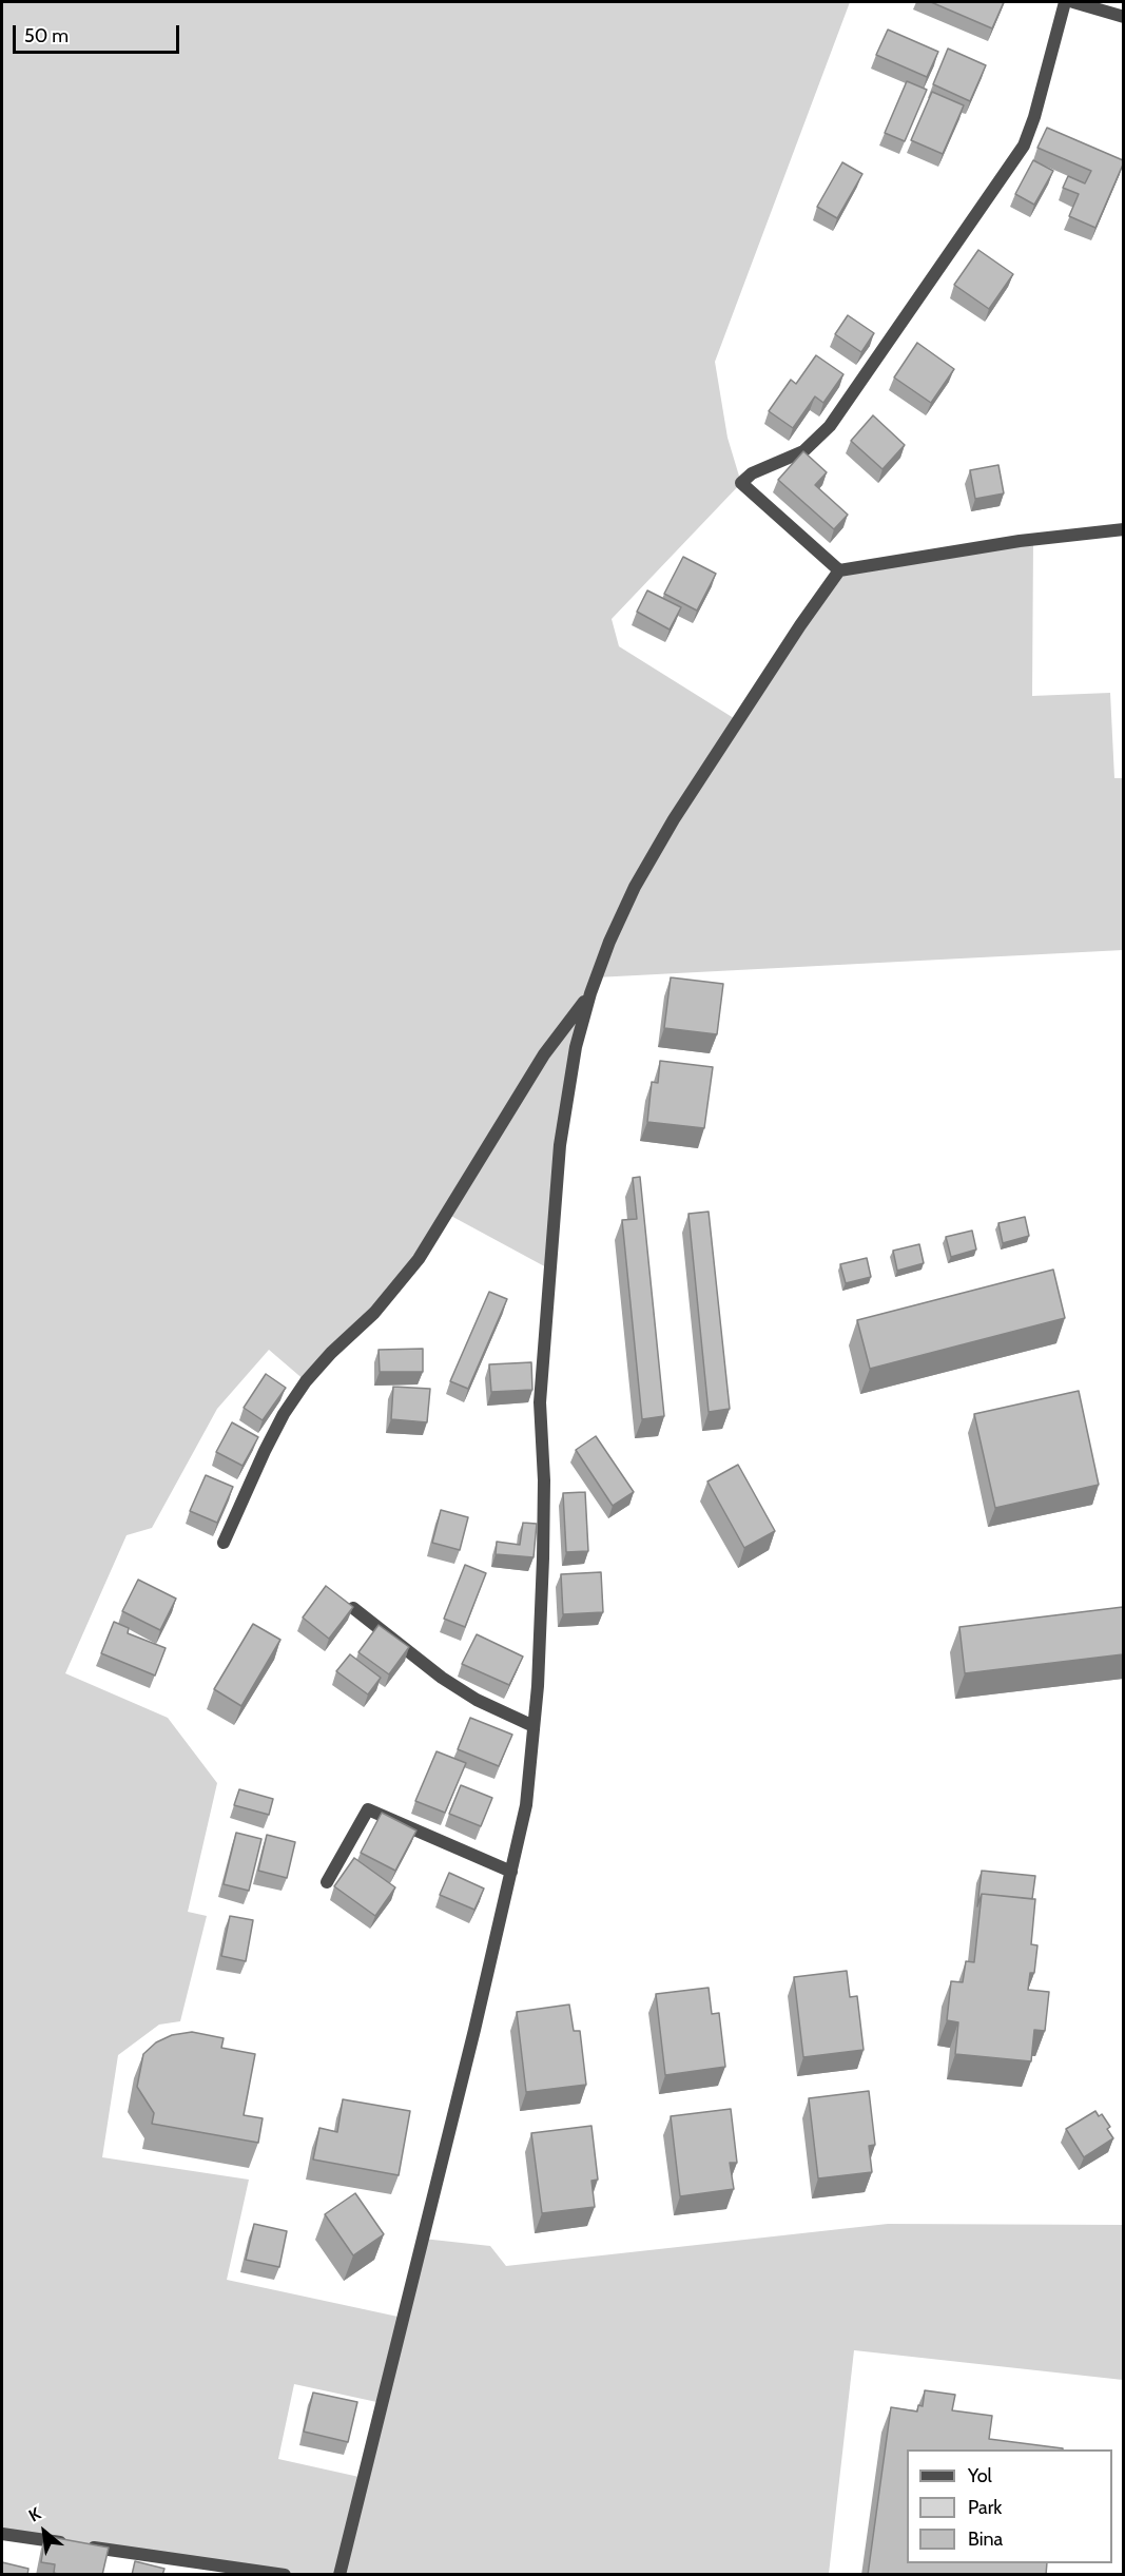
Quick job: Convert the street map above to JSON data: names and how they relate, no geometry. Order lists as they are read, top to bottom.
{
  "legend": ["Yol", "Park", "Bina"],
  "scale_bar": "50 m",
  "north": "top left"
}
